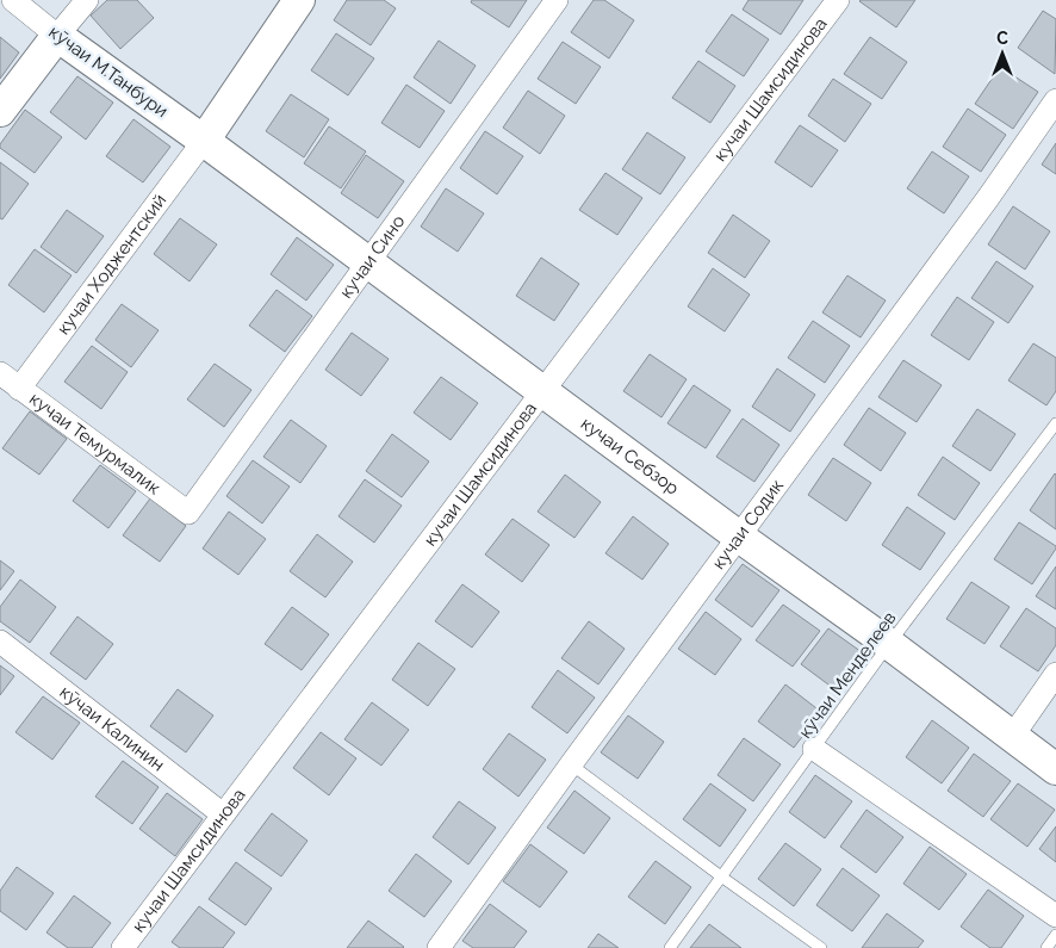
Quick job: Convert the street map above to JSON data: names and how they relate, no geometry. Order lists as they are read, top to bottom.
{
  "streets": {
    "main road": ["кӯчаи М.Танбури", "кучаи Себзор"],
    "street": [
      "кучаи Шамсидинова",
      "кучаи Сино",
      "кучаи Ходжентский",
      "кучаи Темурмалик",
      "кучаи Содик",
      "кӯчаи Калинин"
    ],
    "lane": ["кӯчаи Менделеев"]
  },
  "crossings": [
    ["кӯчаи М.Танбури", "кучаи Ходжентский"],
    ["кӯчаи М.Танбури", "кучаи Себзор"],
    ["кучаи Шамсидинова", "кучаи Себзор"],
    ["кучаи Шамсидинова", "кӯчаи Калинин"],
    ["кучаи Сино", "кучаи Темурмалик"],
    ["кучаи Сино", "кучаи Себзор"],
    ["кучаи Ходжентский", "кучаи Темурмалик"],
    ["кучаи Ходжентский", "кучаи Себзор"],
    ["кучаи Себзор", "кучаи Содик"],
    ["кучаи Себзор", "кӯчаи Менделеев"]
  ],
  "north": "top"
}
